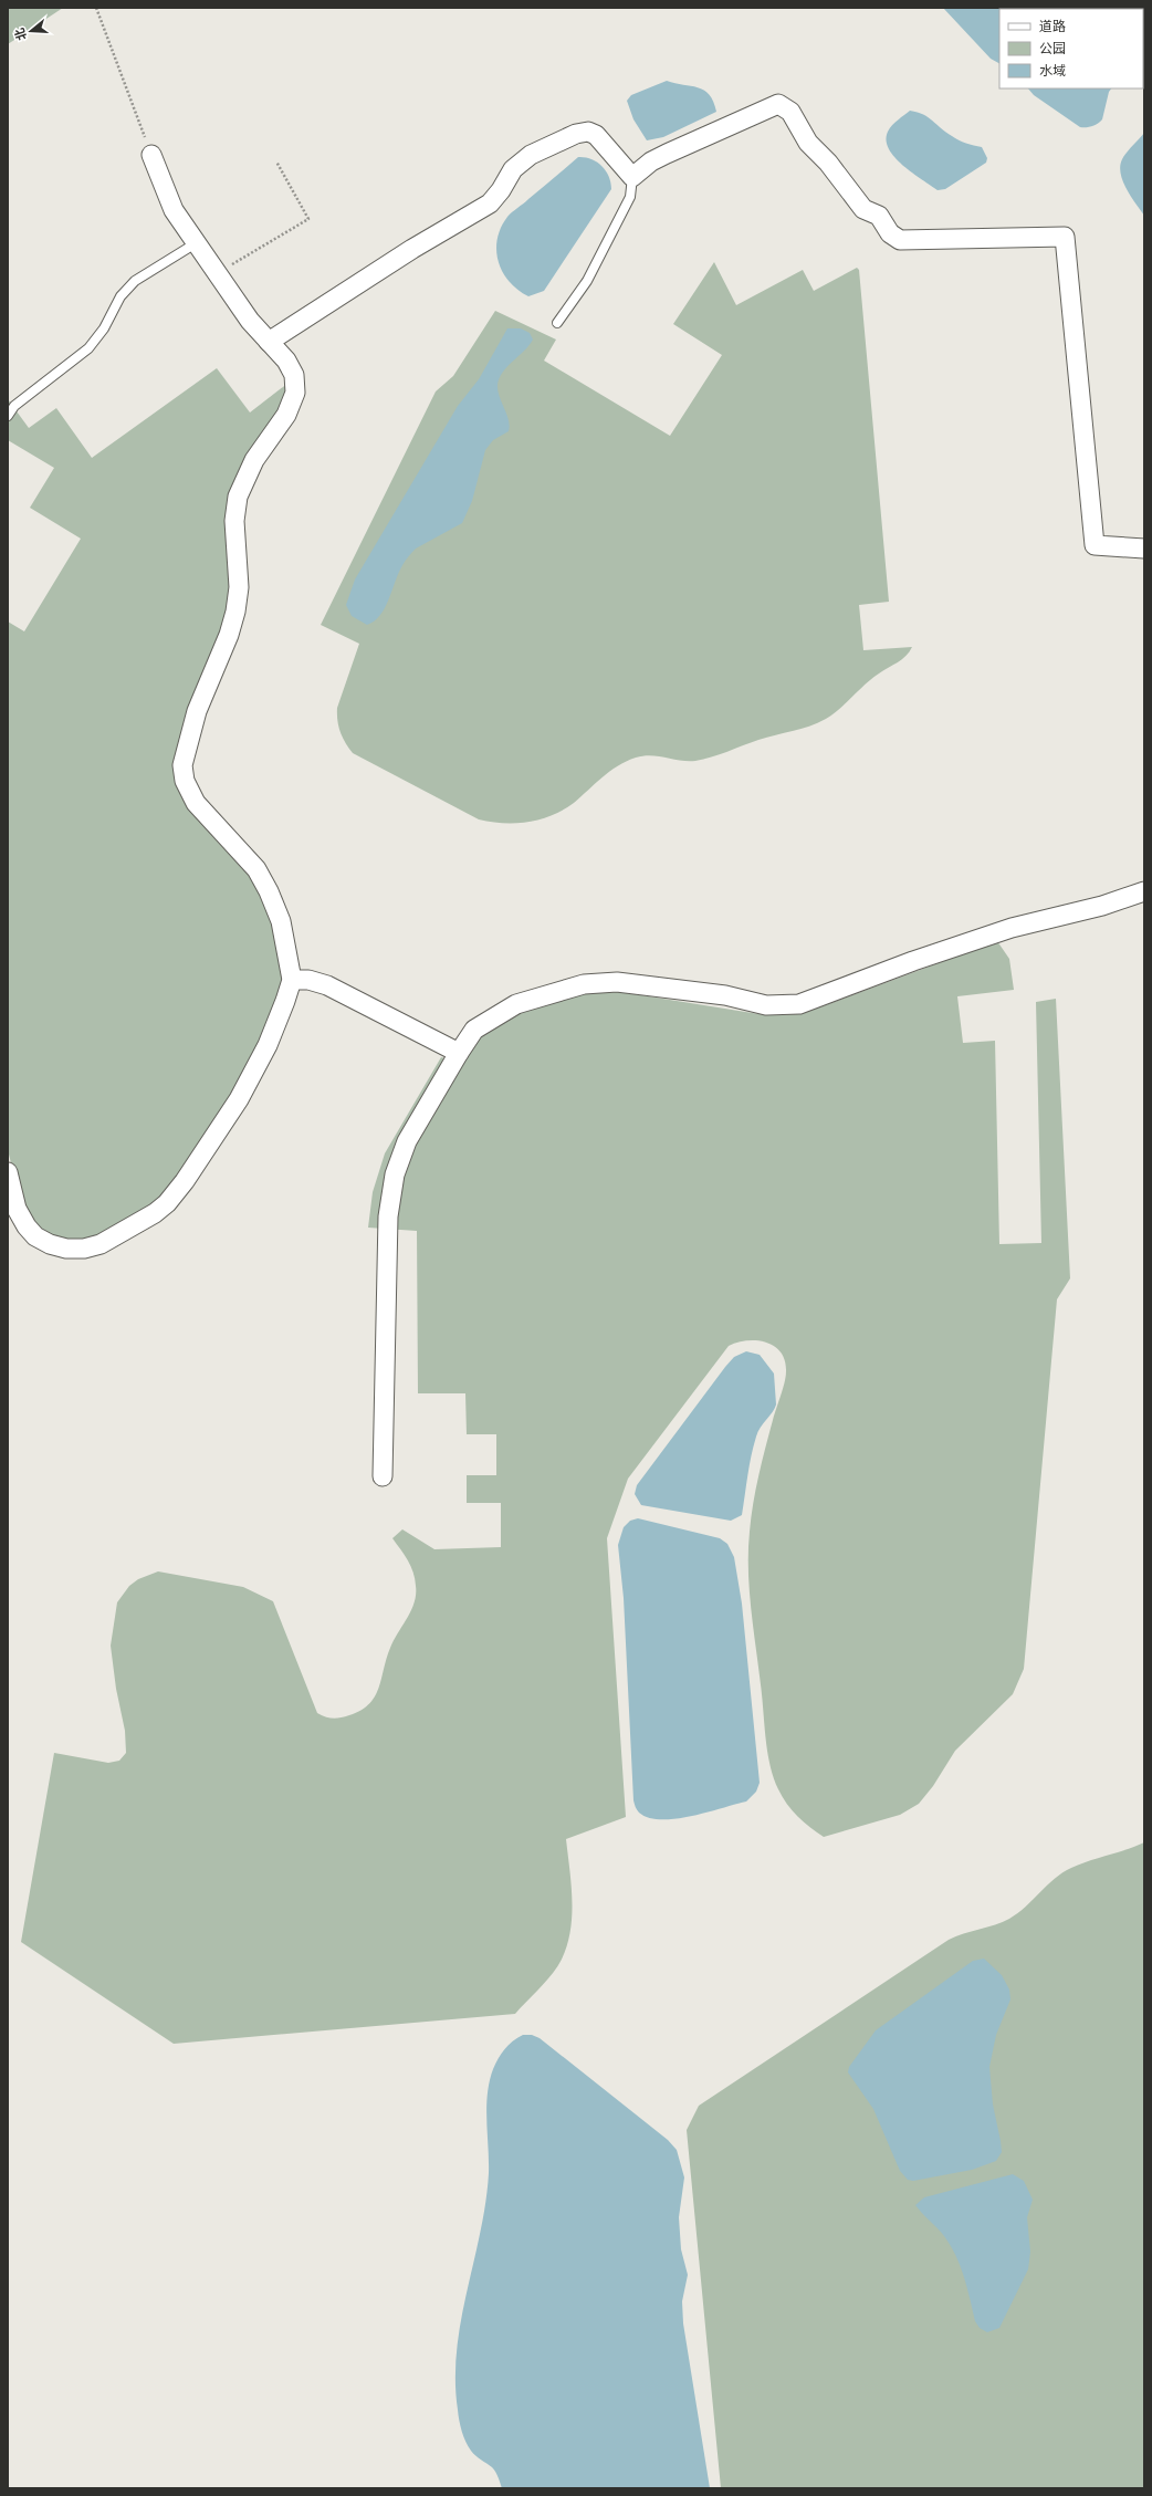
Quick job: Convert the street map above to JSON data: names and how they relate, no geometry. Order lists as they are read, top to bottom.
{
  "legend": ["道路", "公园", "水域"],
  "north": "left"
}
